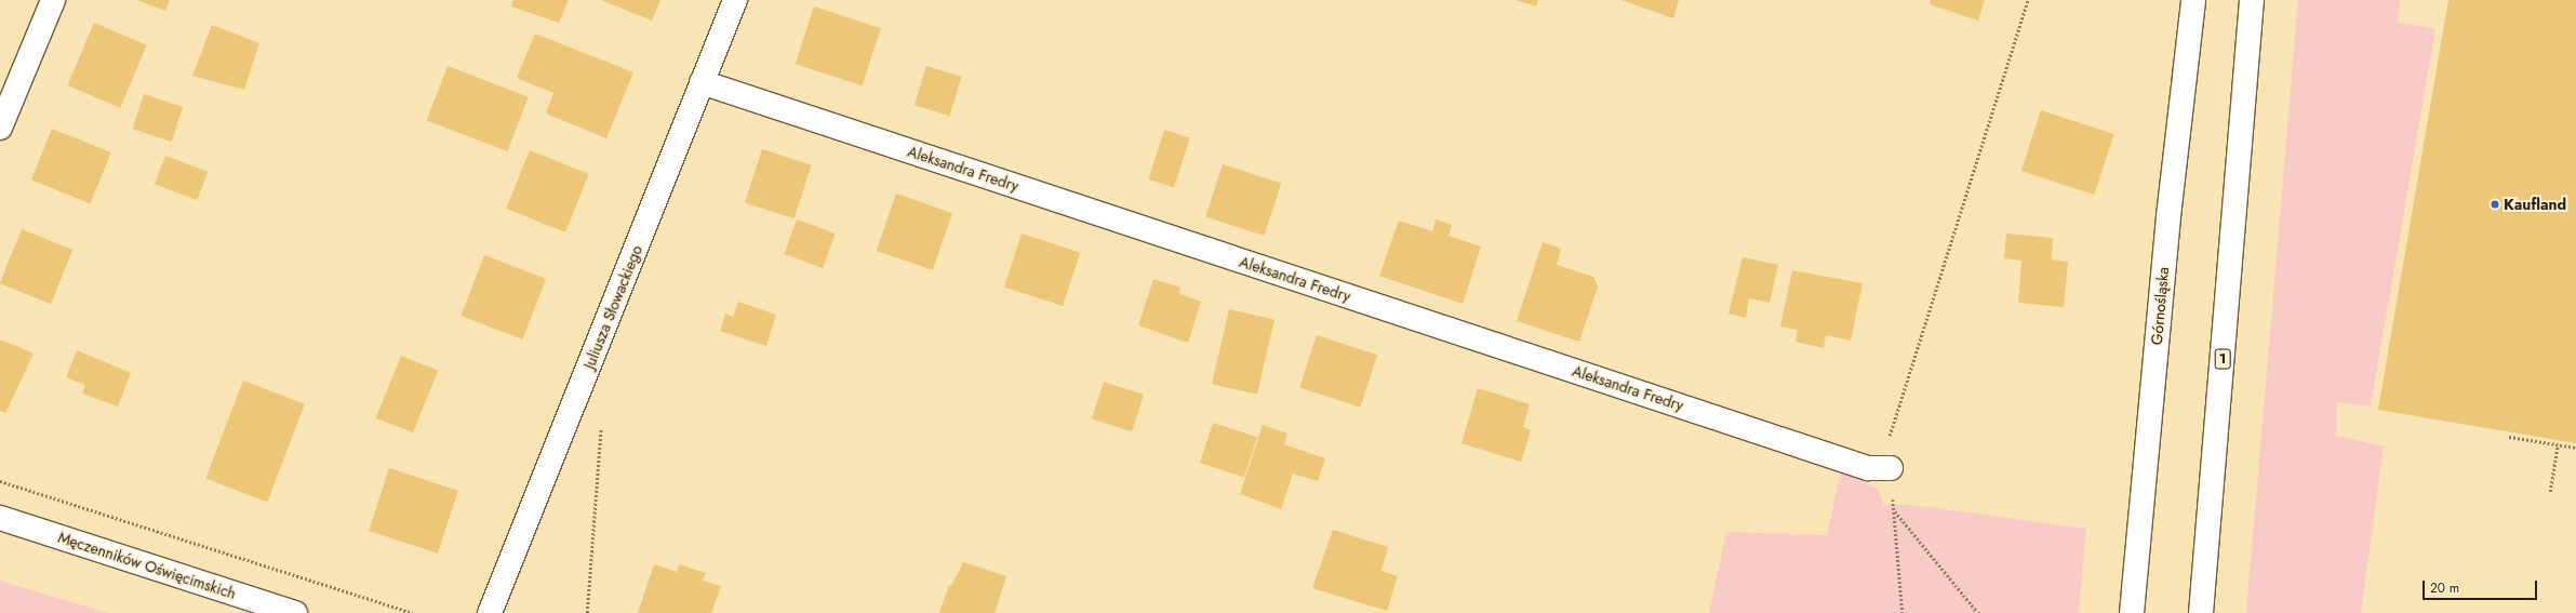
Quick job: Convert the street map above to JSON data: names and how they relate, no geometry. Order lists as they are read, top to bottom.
{
  "streets": {
    "street": [
      "Aleksandra Fredry",
      "Górnośląska",
      "Juliusza Słowackiego",
      "1",
      "Męczenników Oświęcimskich"
    ]
  },
  "crossings": [
    ["Aleksandra Fredry", "Juliusza Słowackiego"]
  ],
  "places": ["Kaufland"],
  "scale_bar": "20 m"
}
